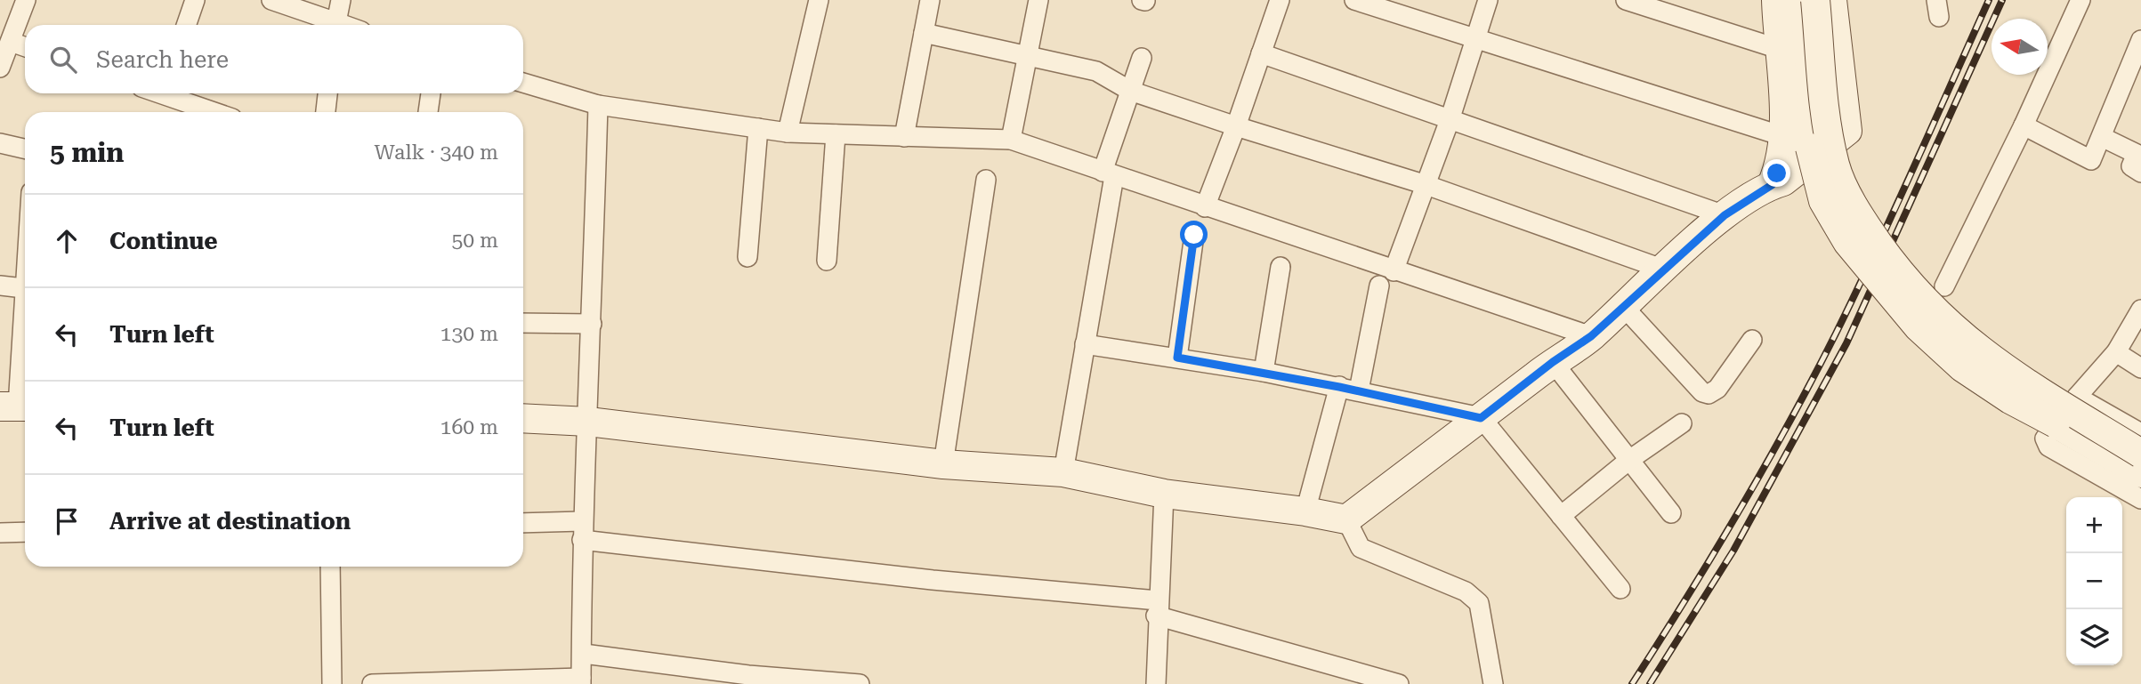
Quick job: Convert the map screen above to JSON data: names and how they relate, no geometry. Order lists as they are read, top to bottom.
{
  "north": "left",
  "page": {
    "search": "Search here",
    "heading": ["5 min", "Walk · 340 m"],
    "list": [
      ["Continue", "50 m"],
      ["Turn left", "130 m"],
      ["Turn left", "160 m"],
      "Arrive at destination"
    ],
    "map_buttons": ["+", "−"]
  }
}
